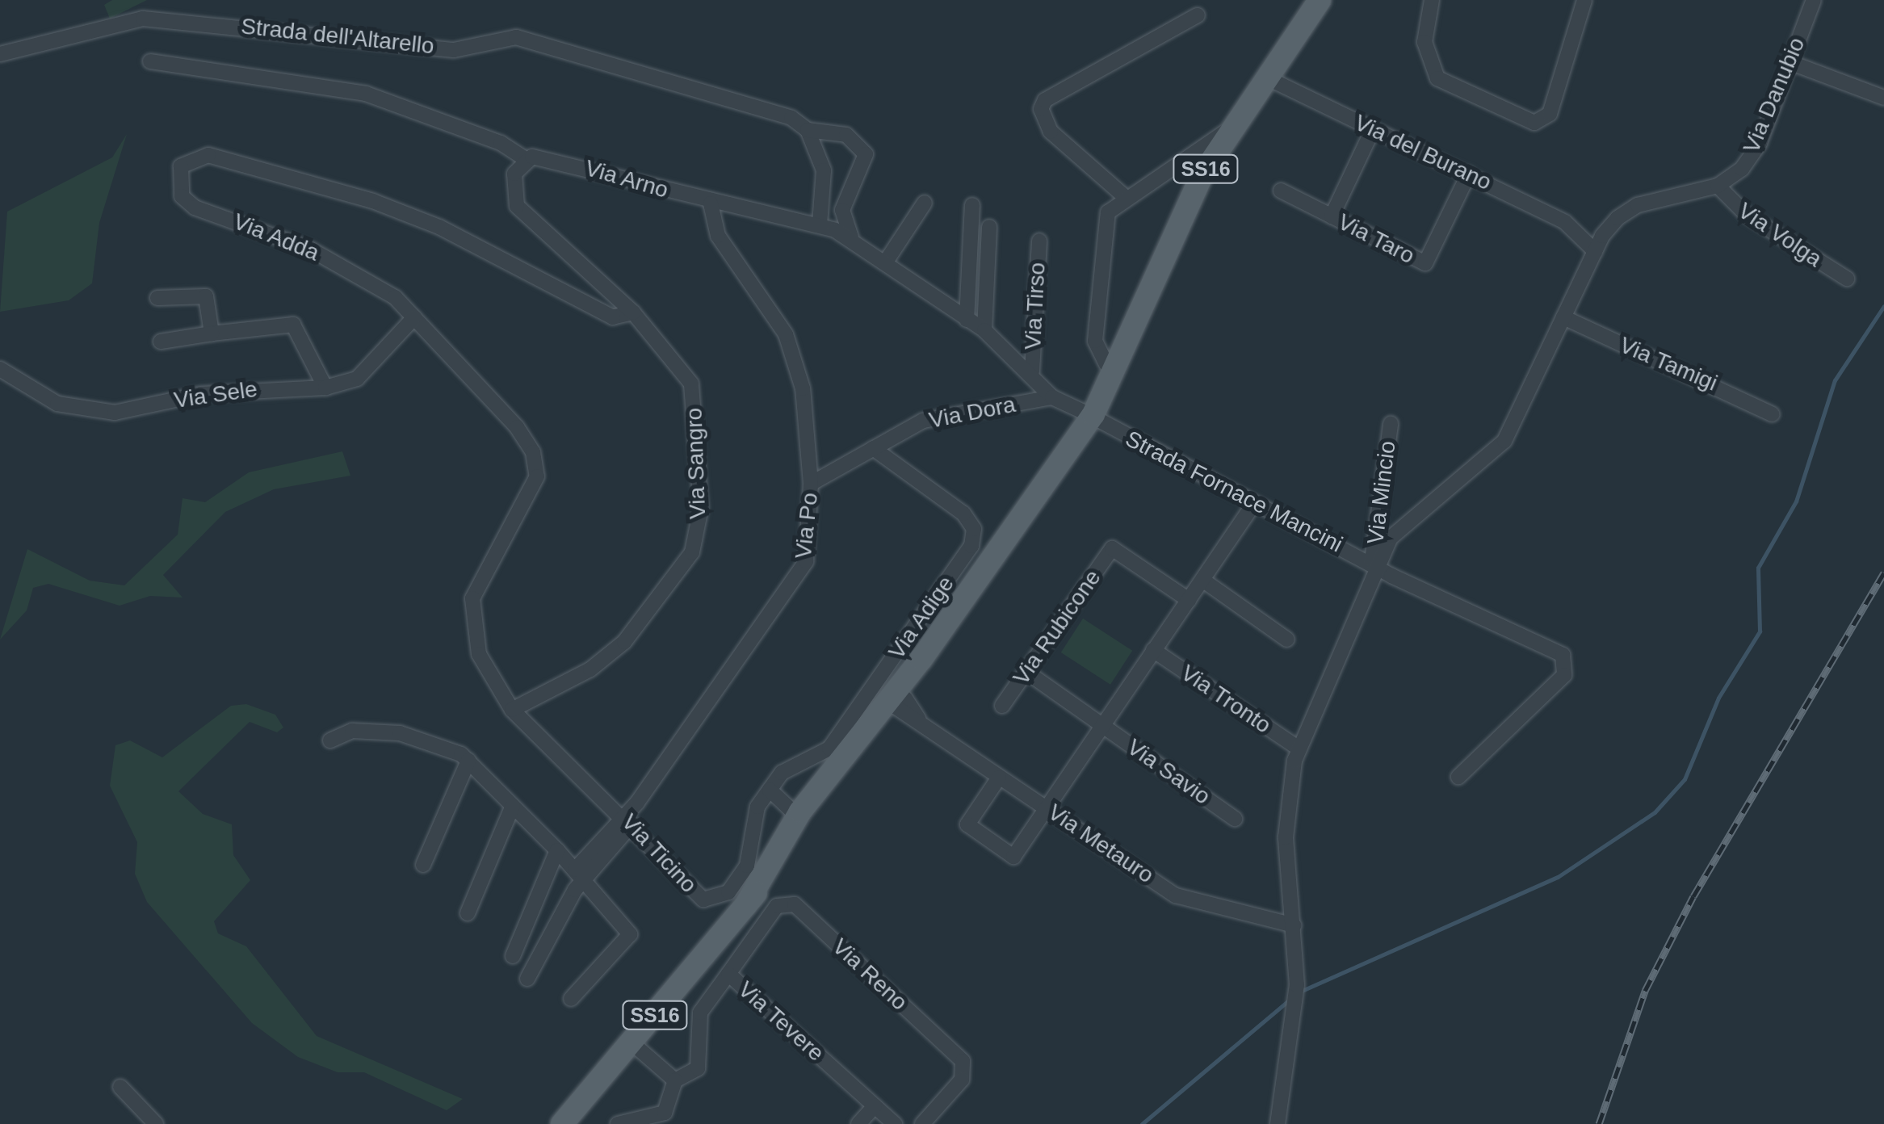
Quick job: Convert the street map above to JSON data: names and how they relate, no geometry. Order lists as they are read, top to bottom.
{
  "streets": {
    "main road": ["SS16"],
    "street": [
      "Strada dell'Altarello",
      "Via Danubio",
      "Via del Burano",
      "Via Arno",
      "Via Volga",
      "Via Adda",
      "Via Taro",
      "Via Tirso",
      "Via Tamigi",
      "Via Sele",
      "Via Dora",
      "Via Sangro",
      "Strada Fornace Mancini",
      "Via Mincio",
      "Via Po",
      "Via Adige",
      "Via Rubicone",
      "Via Tronto",
      "Via Savio",
      "Via Metauro",
      "Via Ticino",
      "Via Reno",
      "Via Tevere"
    ]
  },
  "crossings": [
    ["Strada dell'Altarello", "Via Arno"],
    ["Via Danubio", "Via Volga"],
    ["Via del Burano", "SS16"],
    ["Via del Burano", "Via Taro"],
    ["SS16", "Strada Fornace Mancini"],
    ["SS16", "Via Metauro"],
    ["Via Arno", "Via Tirso"],
    ["Via Arno", "Via Dora"],
    ["Via Arno", "Via Sangro"],
    ["Via Arno", "Via Po"],
    ["Via Adda", "Via Sele"],
    ["Via Adda", "Via Sangro"],
    ["Via Adda", "Via Ticino"],
    ["Via Dora", "Via Po"],
    ["Via Dora", "Via Adige"],
    ["Via Sangro", "Via Ticino"],
    ["Strada Fornace Mancini", "Via Mincio"],
    ["Via Po", "Via Ticino"],
    ["Via Adige", "Via Ticino"],
    ["Via Rubicone", "Via Savio"],
    ["Via Reno", "Via Tevere"]
  ]
}
